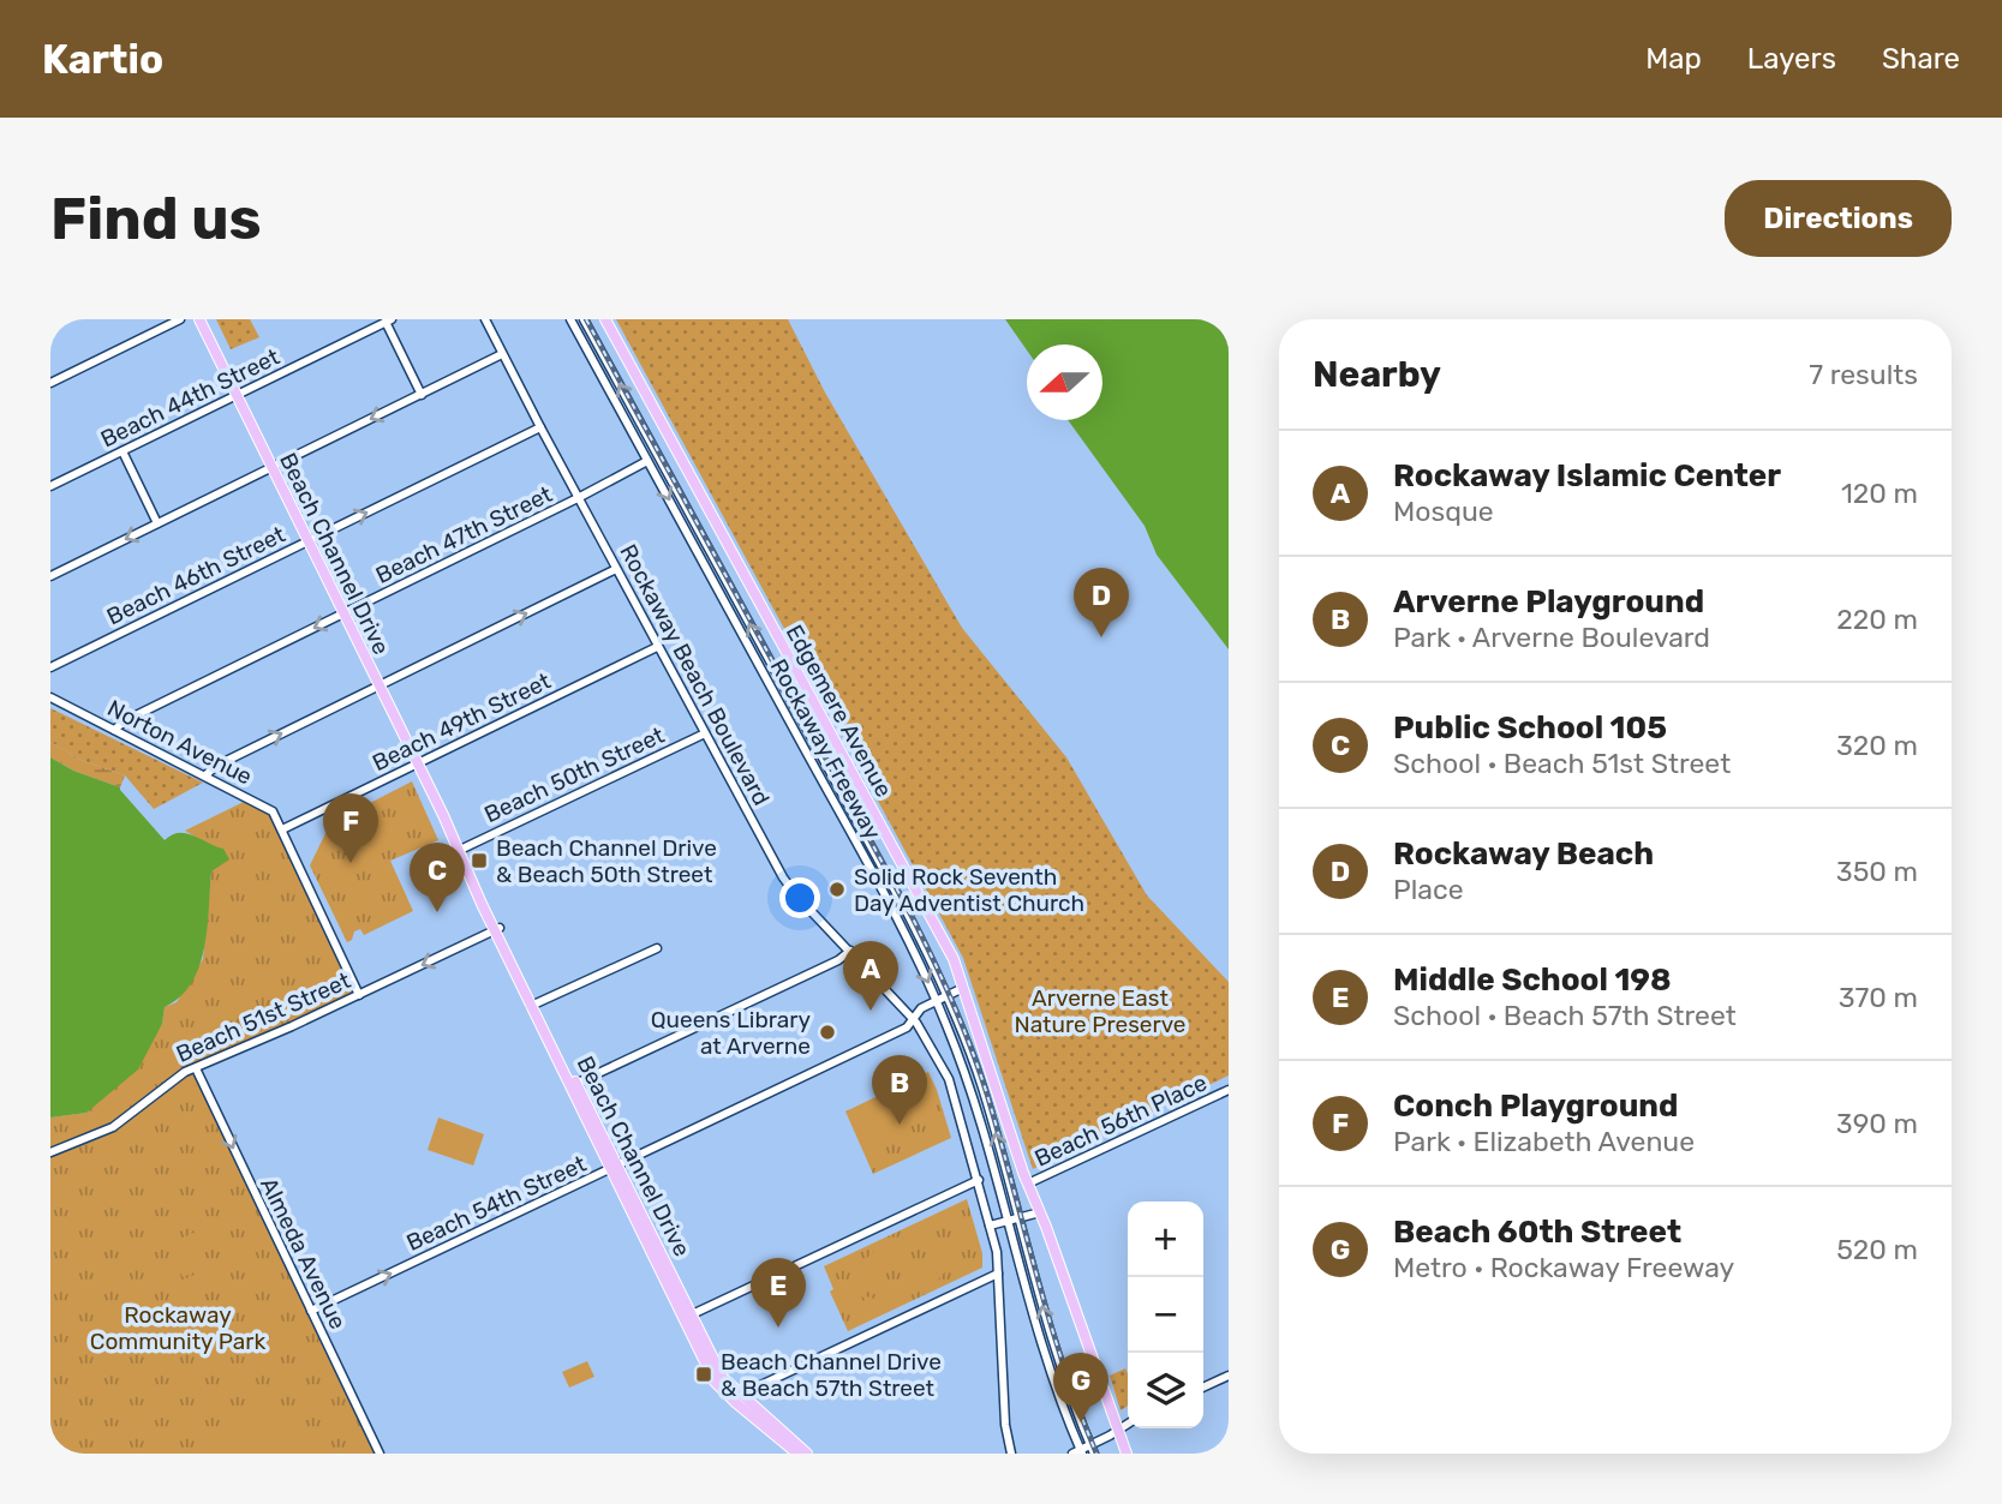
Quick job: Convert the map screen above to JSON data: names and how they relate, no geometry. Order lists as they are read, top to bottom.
{
  "streets": {
    "main road": ["Beach Channel Drive", "Edgemere Avenue"],
    "street": [
      "Beach 44th Street",
      "Beach 47th Street",
      "Beach 46th Street",
      "Rockaway Beach Boulevard",
      "Beach 49th Street",
      "Norton Avenue",
      "Rockaway Freeway",
      "Beach 50th Street",
      "Beach 51st Street",
      "Beach 56th Place",
      "Beach 54th Street",
      "Almeda Avenue"
    ]
  },
  "crossings": [
    ["Beach 44th Street", "Beach Channel Drive"],
    ["Beach 47th Street", "Beach Channel Drive"],
    ["Beach 47th Street", "Rockaway Beach Boulevard"],
    ["Beach 47th Street", "Norton Avenue"],
    ["Beach 47th Street", "Rockaway Freeway"],
    ["Beach Channel Drive", "Beach 46th Street"],
    ["Beach Channel Drive", "Beach 49th Street"],
    ["Beach Channel Drive", "Beach 50th Street"],
    ["Beach Channel Drive", "Beach 51st Street"],
    ["Beach Channel Drive", "Beach 54th Street"],
    ["Beach 46th Street", "Rockaway Beach Boulevard"],
    ["Rockaway Beach Boulevard", "Beach 49th Street"],
    ["Rockaway Beach Boulevard", "Beach 50th Street"],
    ["Rockaway Beach Boulevard", "Beach 54th Street"],
    ["Edgemere Avenue", "Beach 56th Place"],
    ["Edgemere Avenue", "Beach 54th Street"],
    ["Beach 49th Street", "Norton Avenue"],
    ["Norton Avenue", "Beach 51st Street"],
    ["Rockaway Freeway", "Beach 54th Street"],
    ["Beach 51st Street", "Almeda Avenue"],
    ["Beach 54th Street", "Almeda Avenue"]
  ],
  "one_way": [
    "Beach 47th Street",
    "Beach 46th Street",
    "Beach 54th Street",
    "Almeda Avenue"
  ],
  "parks": ["Arverne East Nature Preserve", "Rockaway Community Park"],
  "places": {
    "transit": ["Beach Channel Drive & Beach 50th Street", "Beach Channel Drive & Beach 57th Street"],
    "other": ["Solid Rock Seventh Day Adventist Church", "Queens Library at Arverne"]
  },
  "north": "left",
  "page": {
    "header": "Kartio",
    "nav": ["Map", "Layers", "Share"],
    "buttons": "Directions",
    "title": "Find us",
    "heading": ["Nearby", "7 results"],
    "list": [
      {
        "mark": "A",
        "name": "Rockaway Islamic Center",
        "note": "Mosque",
        "value": "120 m"
      },
      {
        "mark": "B",
        "name": "Arverne Playground",
        "note": "Park · Arverne Boulevard",
        "value": "220 m"
      },
      {
        "mark": "C",
        "name": "Public School 105",
        "note": "School · Beach 51st Street",
        "value": "320 m"
      },
      {
        "mark": "D",
        "name": "Rockaway Beach",
        "note": "Place",
        "value": "350 m"
      },
      {
        "mark": "E",
        "name": "Middle School 198",
        "note": "School · Beach 57th Street",
        "value": "370 m"
      },
      {
        "mark": "F",
        "name": "Conch Playground",
        "note": "Park · Elizabeth Avenue",
        "value": "390 m"
      },
      {
        "mark": "G",
        "name": "Beach 60th Street",
        "note": "Metro · Rockaway Freeway",
        "value": "520 m"
      }
    ],
    "pins": [
      "D",
      "F",
      "C",
      "A",
      "B",
      "E",
      "G"
    ],
    "map_buttons": ["+", "−"]
  }
}
